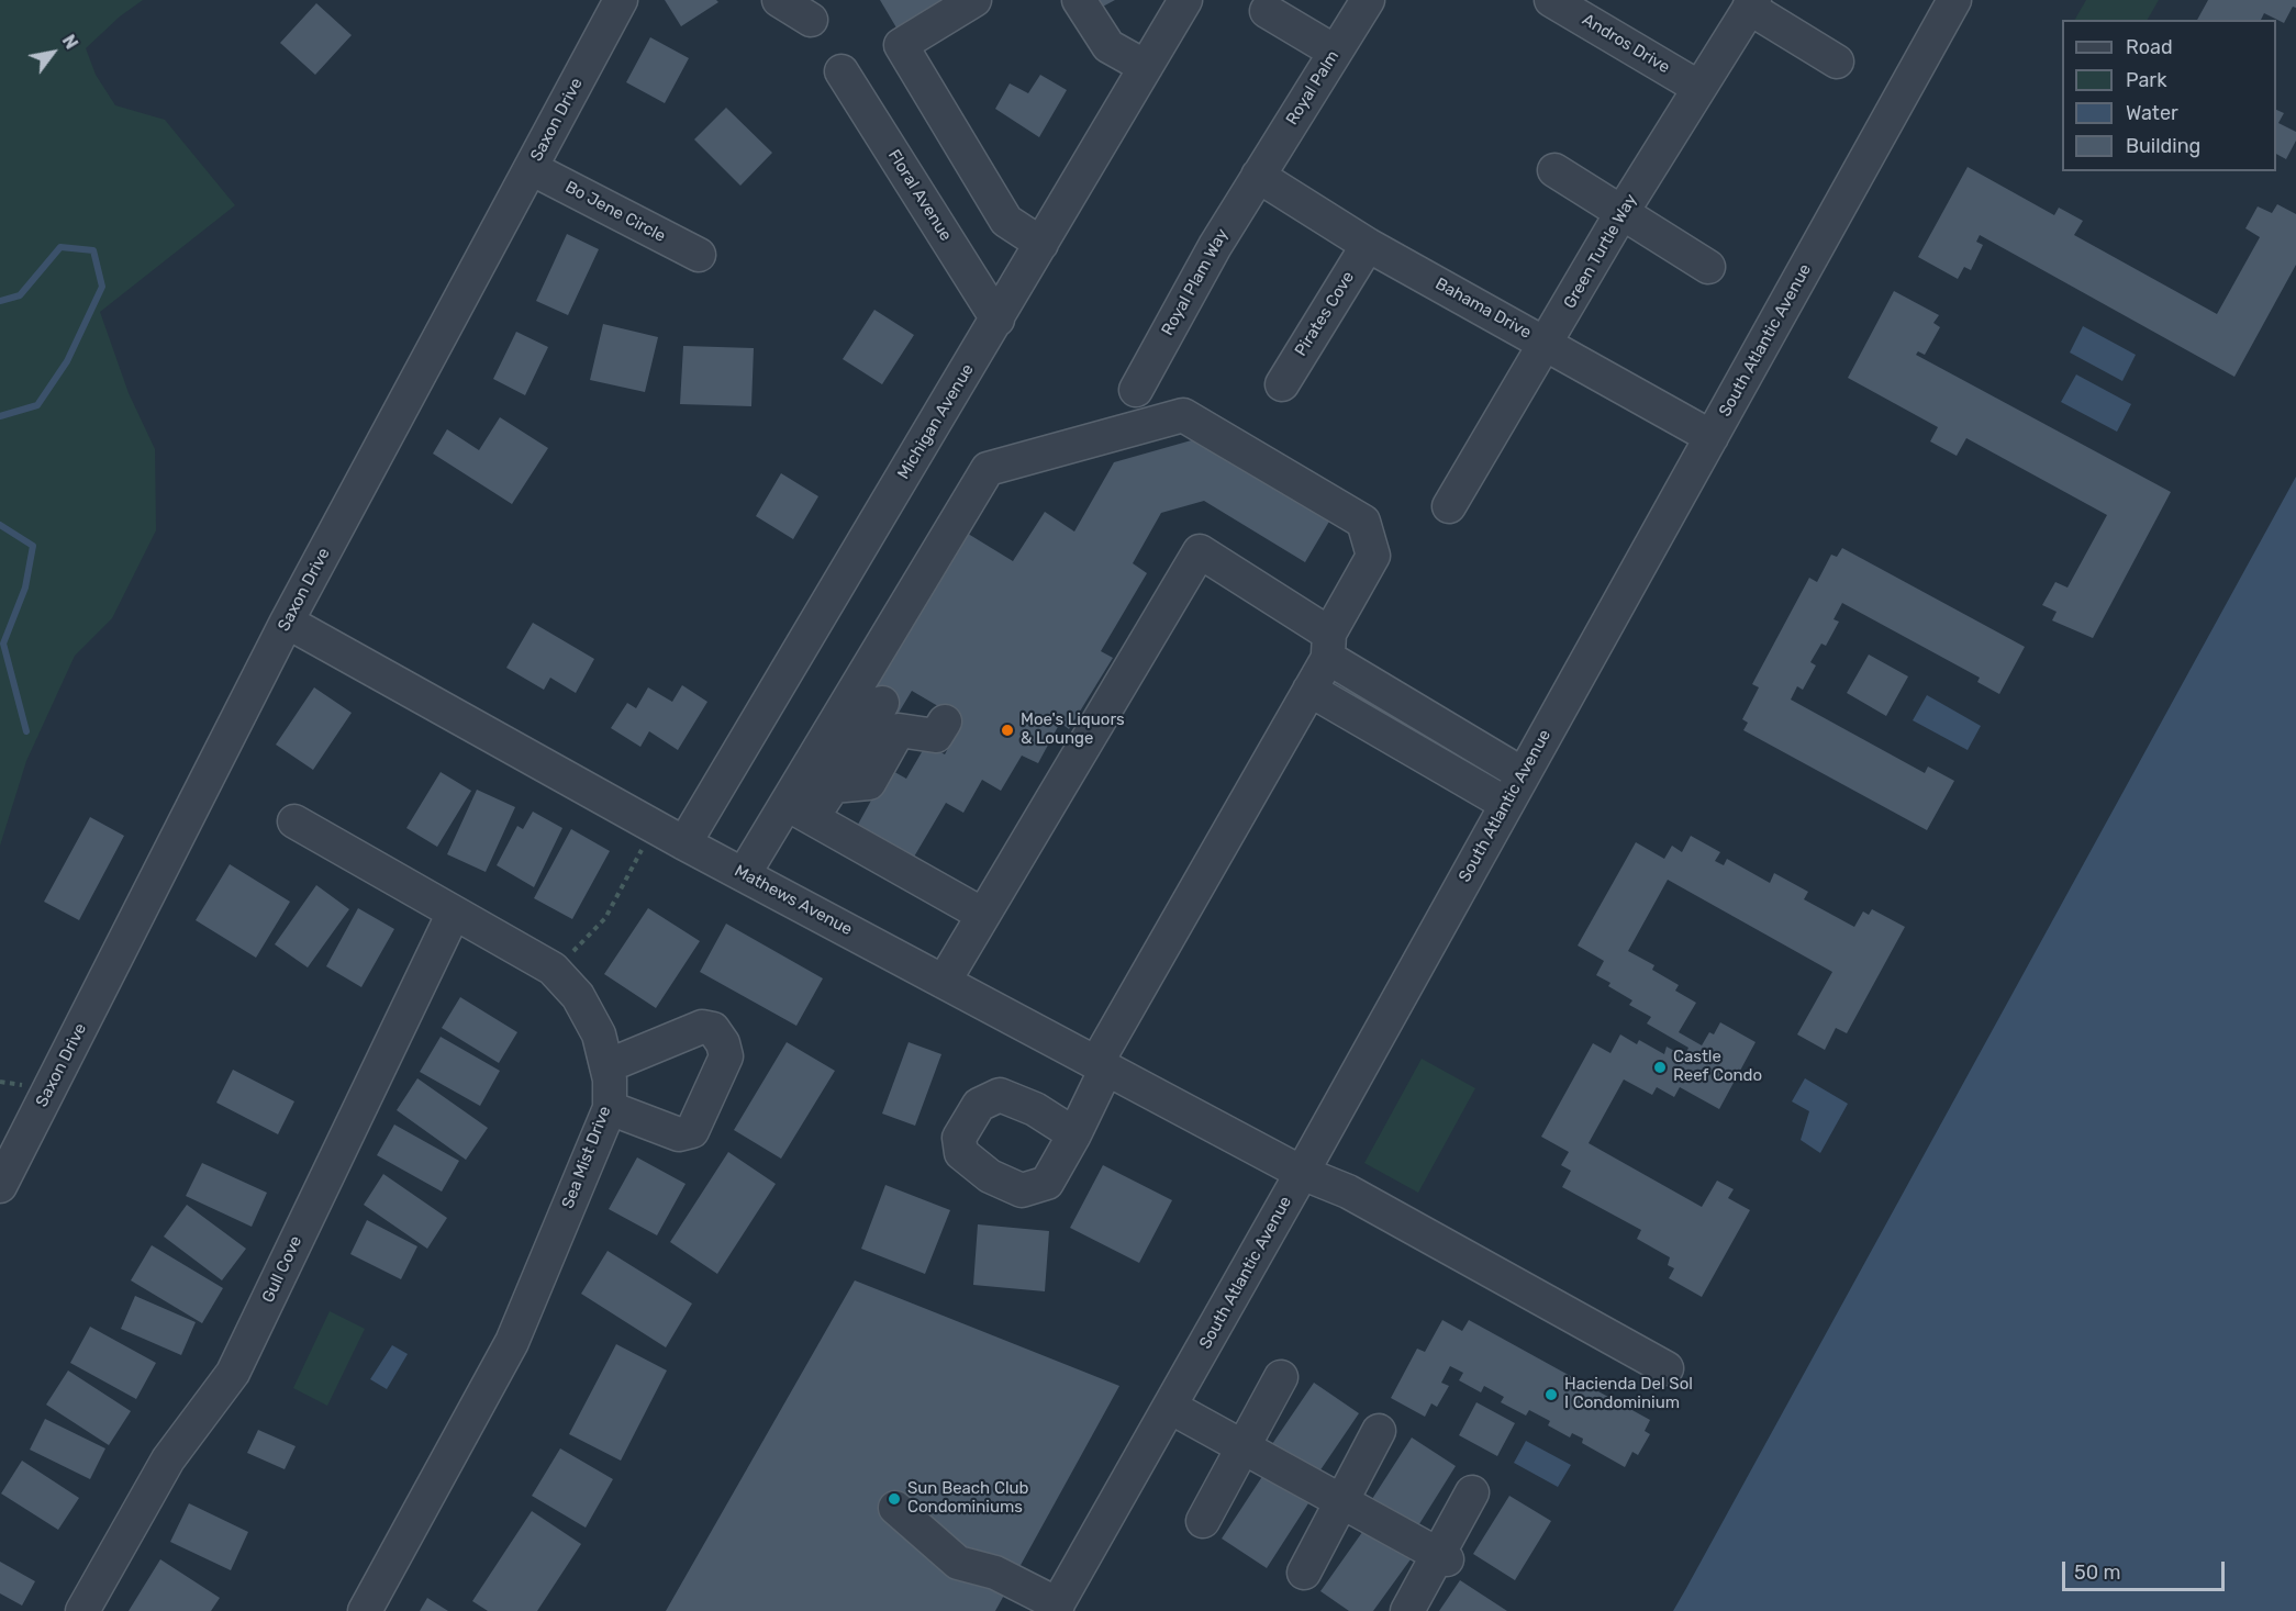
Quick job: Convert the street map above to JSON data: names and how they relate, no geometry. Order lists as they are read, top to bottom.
{
  "streets": {
    "street": [
      "Andros Drive",
      "Royal Palm",
      "Saxon Drive",
      "Floral Avenue",
      "Bo Jene Circle",
      "Green Turtle Way",
      "Royal Plam Way",
      "Bahama Drive",
      "Pirates Cove",
      "South Atlantic Avenue",
      "Michigan Avenue",
      "Mathews Avenue",
      "Sea Mist Drive",
      "Gull Cove"
    ]
  },
  "crossings": [
    ["Andros Drive", "Green Turtle Way"],
    ["Royal Palm", "Royal Plam Way"],
    ["Royal Palm", "Bahama Drive"],
    ["Saxon Drive", "Bo Jene Circle"],
    ["Saxon Drive", "Mathews Avenue"],
    ["Floral Avenue", "Michigan Avenue"],
    ["Green Turtle Way", "Bahama Drive"],
    ["Royal Plam Way", "Bahama Drive"],
    ["Bahama Drive", "Pirates Cove"],
    ["Bahama Drive", "South Atlantic Avenue"],
    ["South Atlantic Avenue", "Mathews Avenue"],
    ["Michigan Avenue", "Mathews Avenue"],
    ["Sea Mist Drive", "Gull Cove"]
  ],
  "places": [
    "Moe's Liquors & Lounge",
    "Castle Reef Condo",
    "Hacienda Del Sol I Condominium",
    "Sun Beach Club Condominiums"
  ],
  "legend": [
    "Road",
    "Park",
    "Water",
    "Building"
  ],
  "scale_bar": "50 m",
  "north": "top right"
}
